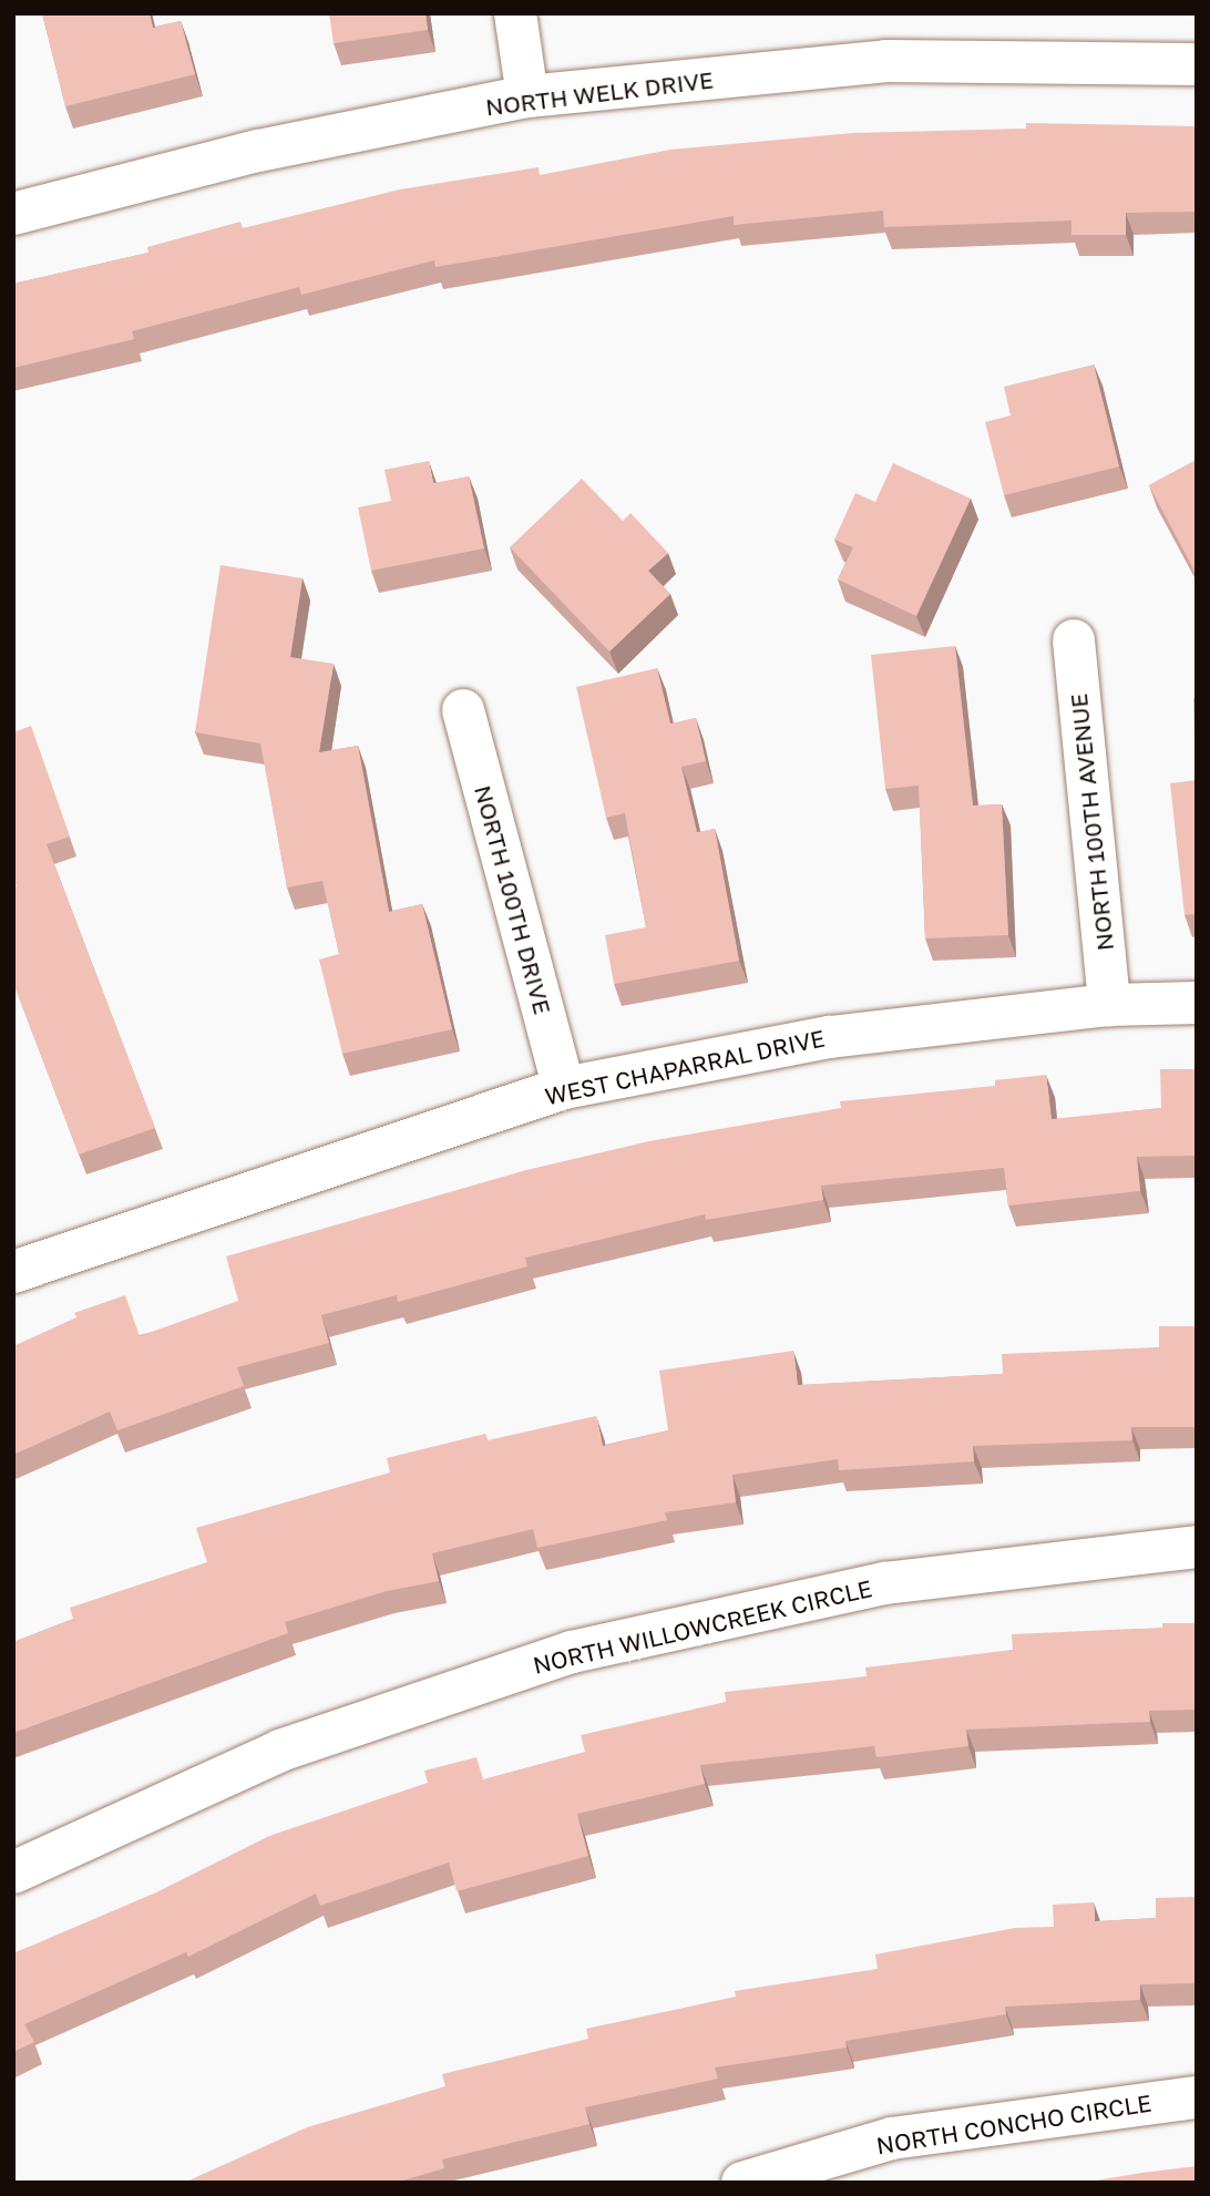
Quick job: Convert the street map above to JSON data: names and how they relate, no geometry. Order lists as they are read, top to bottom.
{
  "streets": {
    "street": [
      "NORTH WELK DRIVE",
      "NORTH 100TH AVENUE",
      "NORTH 100TH DRIVE",
      "WEST CHAPARRAL DRIVE",
      "NORTH WILLOWCREEK CIRCLE",
      "NORTH CONCHO CIRCLE"
    ]
  },
  "crossings": [
    ["NORTH 100TH AVENUE", "WEST CHAPARRAL DRIVE"],
    ["NORTH 100TH DRIVE", "WEST CHAPARRAL DRIVE"]
  ]
}
